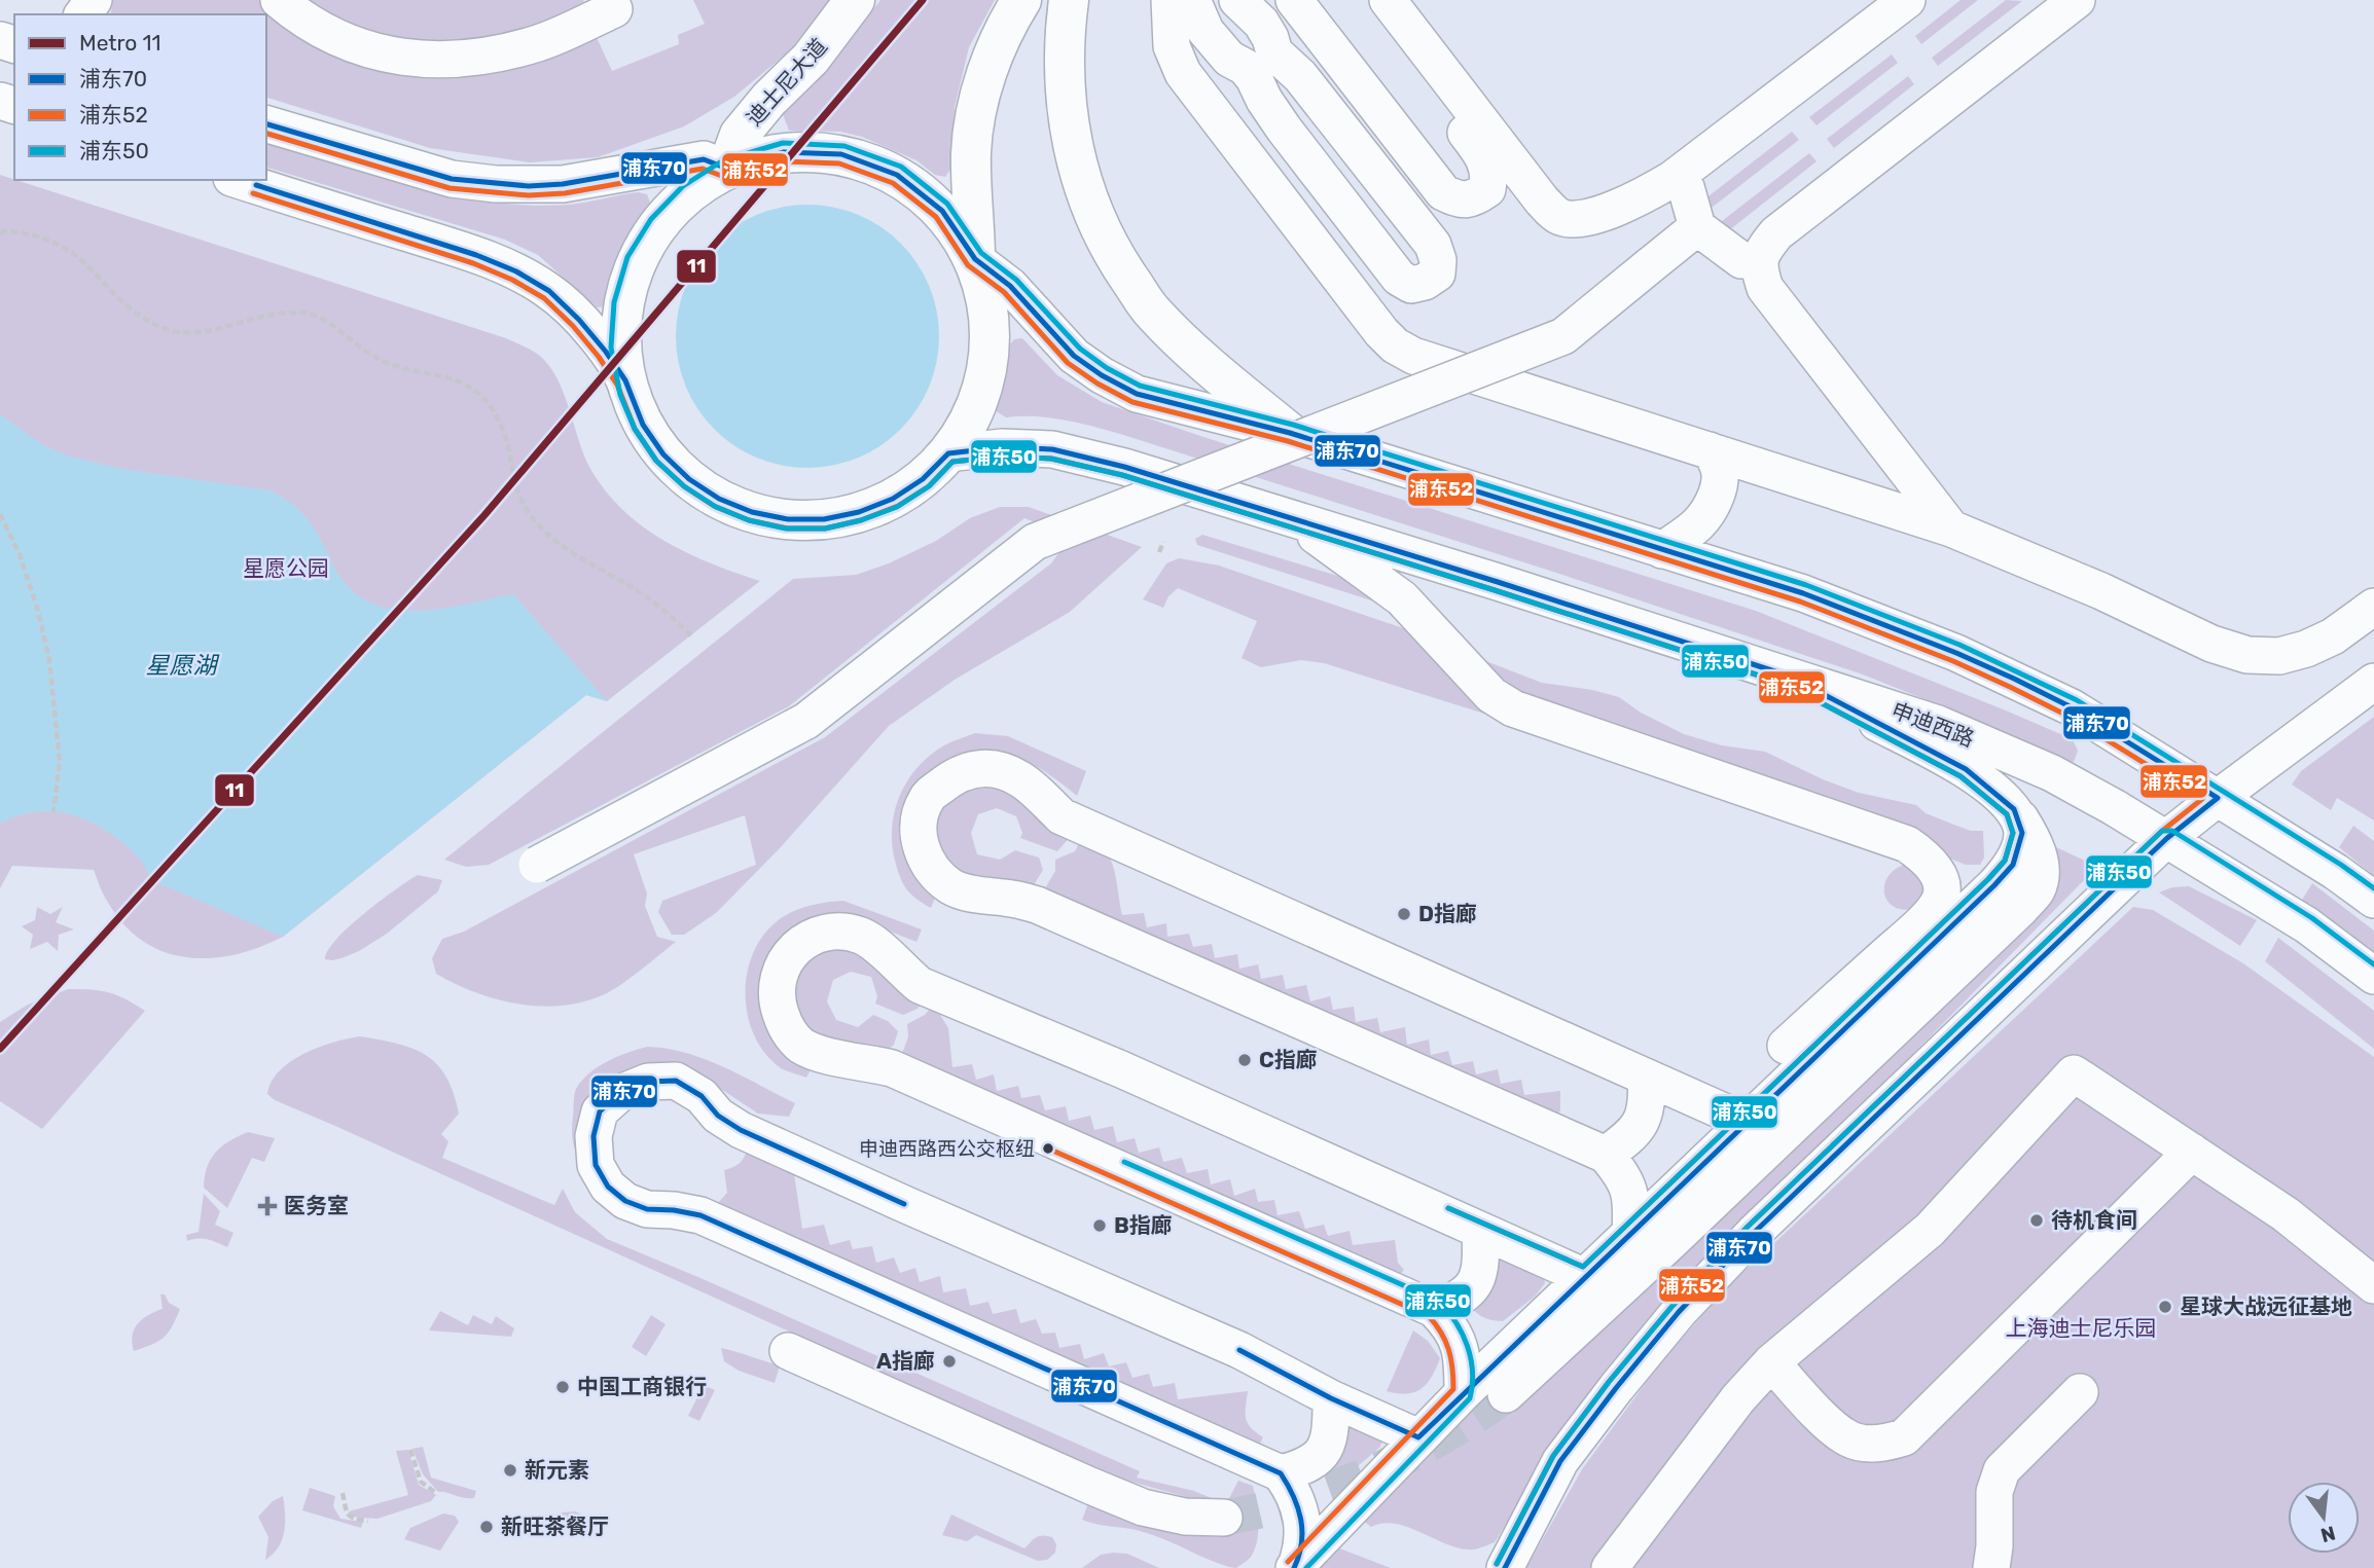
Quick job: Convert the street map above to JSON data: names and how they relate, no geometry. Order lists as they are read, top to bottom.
{
  "streets": {
    "highway": ["迪士尼大道"],
    "street": ["申迪西路"]
  },
  "water": ["星愿湖"],
  "parks": ["星愿公园", "上海迪士尼乐园"],
  "places": {
    "other": [
      "D指廊",
      "C指廊",
      "申迪西路西公交枢纽",
      "待机食间",
      "B指廊",
      "星球大战远征基地",
      "A指廊",
      "中国工商银行",
      "新元素",
      "新旺茶餐厅"
    ],
    "health": ["医务室"]
  },
  "lines": [
    "metro line 11",
    "transit line 浦东70",
    "transit line 浦东52",
    "transit line 浦东50"
  ],
  "legend": [
    "Metro 11",
    "浦东70",
    "浦东52",
    "浦东50"
  ],
  "north": "bottom"
}
